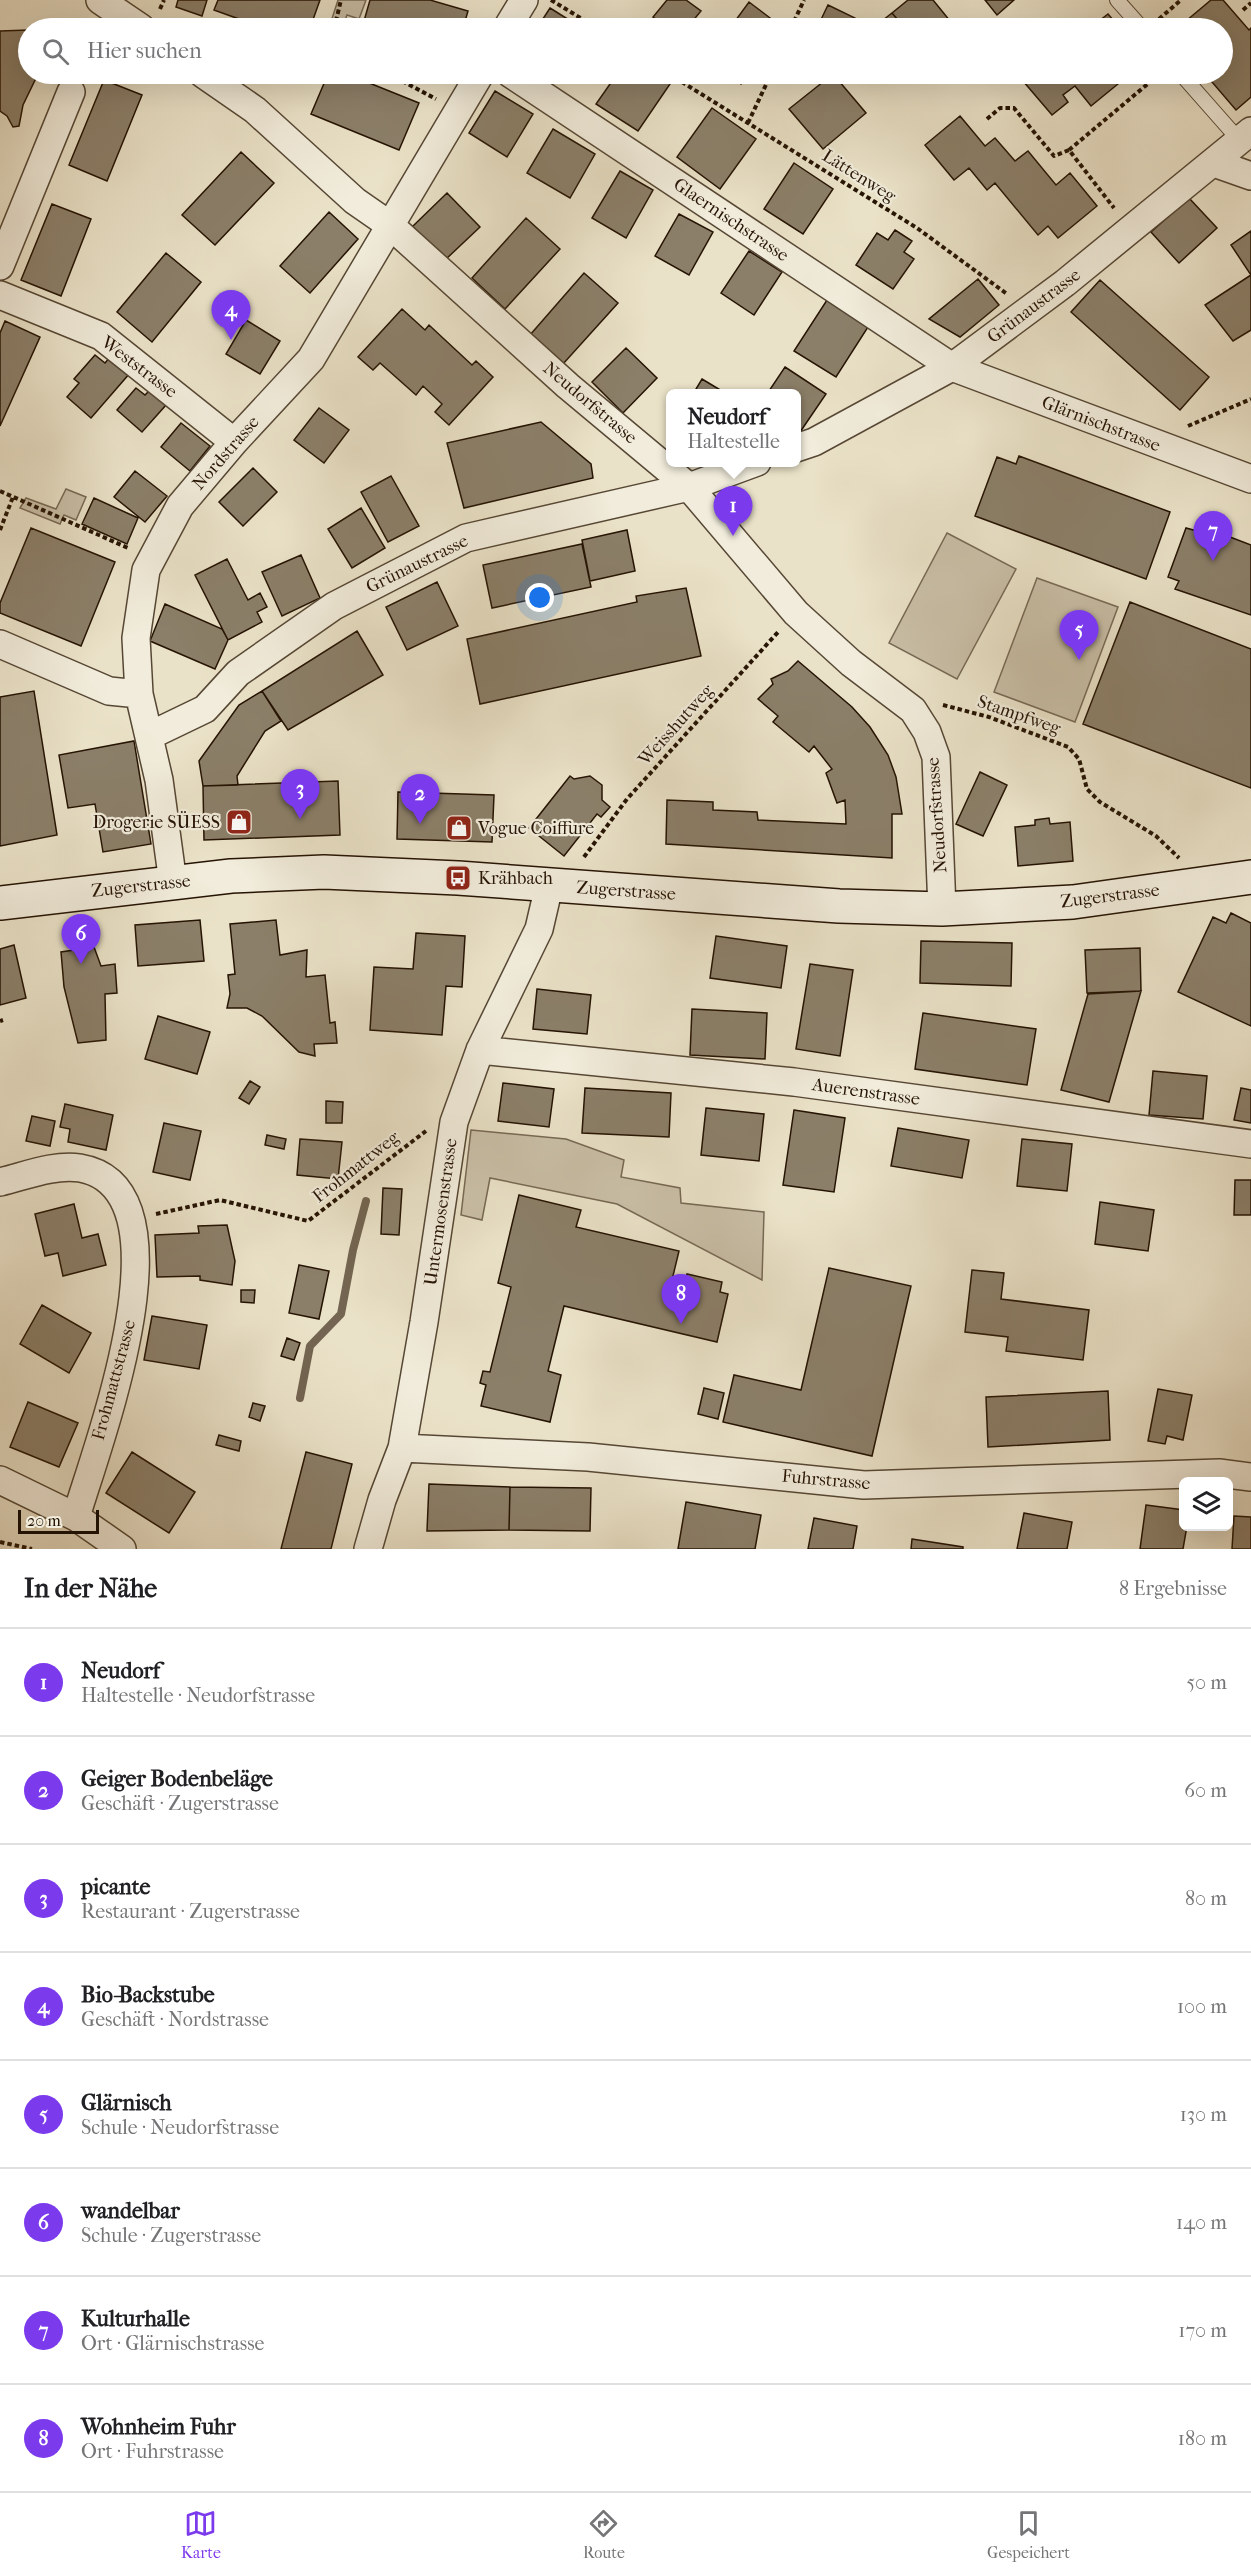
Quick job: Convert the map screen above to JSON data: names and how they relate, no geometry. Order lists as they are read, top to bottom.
{
  "streets": {
    "main road": ["Zugerstrasse"],
    "street": [
      "Glaernischstrasse",
      "Grünaustrasse",
      "Weststrasse",
      "Neudorfstrasse",
      "Glärnischstrasse",
      "Nordstrasse",
      "Auerenstrasse",
      "Untermosenstrasse",
      "Frohmattstrasse",
      "Fuhrstrasse"
    ],
    "path": [
      "Lättenweg",
      "Stampfweg",
      "Weisshutweg",
      "Frohmattweg"
    ]
  },
  "crossings": [
    ["Lättenweg", "Grünaustrasse"],
    ["Glaernischstrasse", "Grünaustrasse"],
    ["Glaernischstrasse", "Glärnischstrasse"],
    ["Grünaustrasse", "Neudorfstrasse"],
    ["Grünaustrasse", "Glärnischstrasse"],
    ["Grünaustrasse", "Nordstrasse"],
    ["Weststrasse", "Nordstrasse"],
    ["Neudorfstrasse", "Nordstrasse"],
    ["Neudorfstrasse", "Stampfweg"],
    ["Neudorfstrasse", "Weisshutweg"],
    ["Neudorfstrasse", "Zugerstrasse"],
    ["Nordstrasse", "Zugerstrasse"],
    ["Stampfweg", "Zugerstrasse"],
    ["Zugerstrasse", "Untermosenstrasse"],
    ["Auerenstrasse", "Untermosenstrasse"],
    ["Frohmattweg", "Untermosenstrasse"],
    ["Frohmattweg", "Frohmattstrasse"],
    ["Untermosenstrasse", "Fuhrstrasse"]
  ],
  "places": {
    "shop": ["Drogerie SÜESS", "Vogue Coiffure"],
    "bus stop": ["Krähbach"]
  },
  "scale_bar": "20 m",
  "page": {
    "search": "Hier suchen",
    "pins": [
      "4",
      "1",
      "7",
      "5",
      "3",
      "2",
      "6",
      "8"
    ],
    "popup": ["Neudorf", "Haltestelle"],
    "scale": "20 m",
    "heading": ["In der Nähe", "8 Ergebnisse"],
    "list": [
      {
        "mark": "1",
        "name": "Neudorf",
        "note": "Haltestelle · Neudorfstrasse",
        "value": "50 m"
      },
      {
        "mark": "2",
        "name": "Geiger Bodenbeläge",
        "note": "Geschäft · Zugerstrasse",
        "value": "60 m"
      },
      {
        "mark": "3",
        "name": "picante",
        "note": "Restaurant · Zugerstrasse",
        "value": "80 m"
      },
      {
        "mark": "4",
        "name": "Bio-Backstube",
        "note": "Geschäft · Nordstrasse",
        "value": "100 m"
      },
      {
        "mark": "5",
        "name": "Glärnisch",
        "note": "Schule · Neudorfstrasse",
        "value": "130 m"
      },
      {
        "mark": "6",
        "name": "wandelbar",
        "note": "Schule · Zugerstrasse",
        "value": "140 m"
      },
      {
        "mark": "7",
        "name": "Kulturhalle",
        "note": "Ort · Glärnischstrasse",
        "value": "170 m"
      },
      {
        "mark": "8",
        "name": "Wohnheim Fuhr",
        "note": "Ort · Fuhrstrasse",
        "value": "180 m"
      }
    ],
    "nav": ["Karte", "Route", "Gespeichert"]
  }
}
